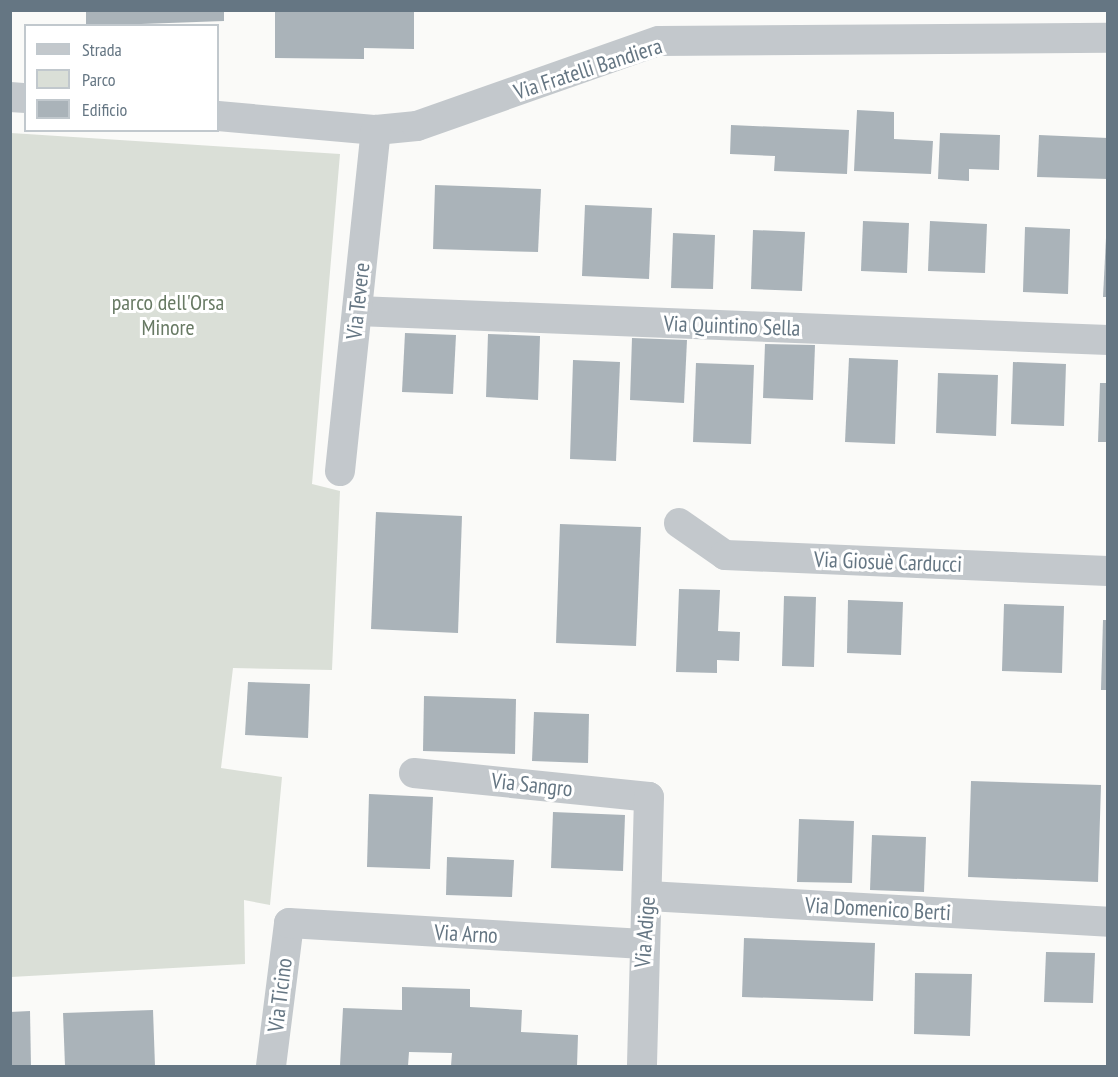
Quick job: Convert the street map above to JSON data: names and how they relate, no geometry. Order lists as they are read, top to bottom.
{
  "streets": {
    "street": [
      "Via Fratelli Bandiera",
      "Via Tevere",
      "Via Quintino Sella",
      "Via Giosuè Carducci",
      "Via Sangro",
      "Via Domenico Berti",
      "Via Adige",
      "Via Arno",
      "Via Ticino"
    ]
  },
  "crossings": [
    ["Via Fratelli Bandiera", "Via Tevere"],
    ["Via Tevere", "Via Quintino Sella"],
    ["Via Sangro", "Via Adige"],
    ["Via Domenico Berti", "Via Adige"],
    ["Via Adige", "Via Arno"],
    ["Via Arno", "Via Ticino"]
  ],
  "parks": ["parco dell'Orsa Minore"],
  "legend": ["Strada", "Parco", "Edificio"]
}
